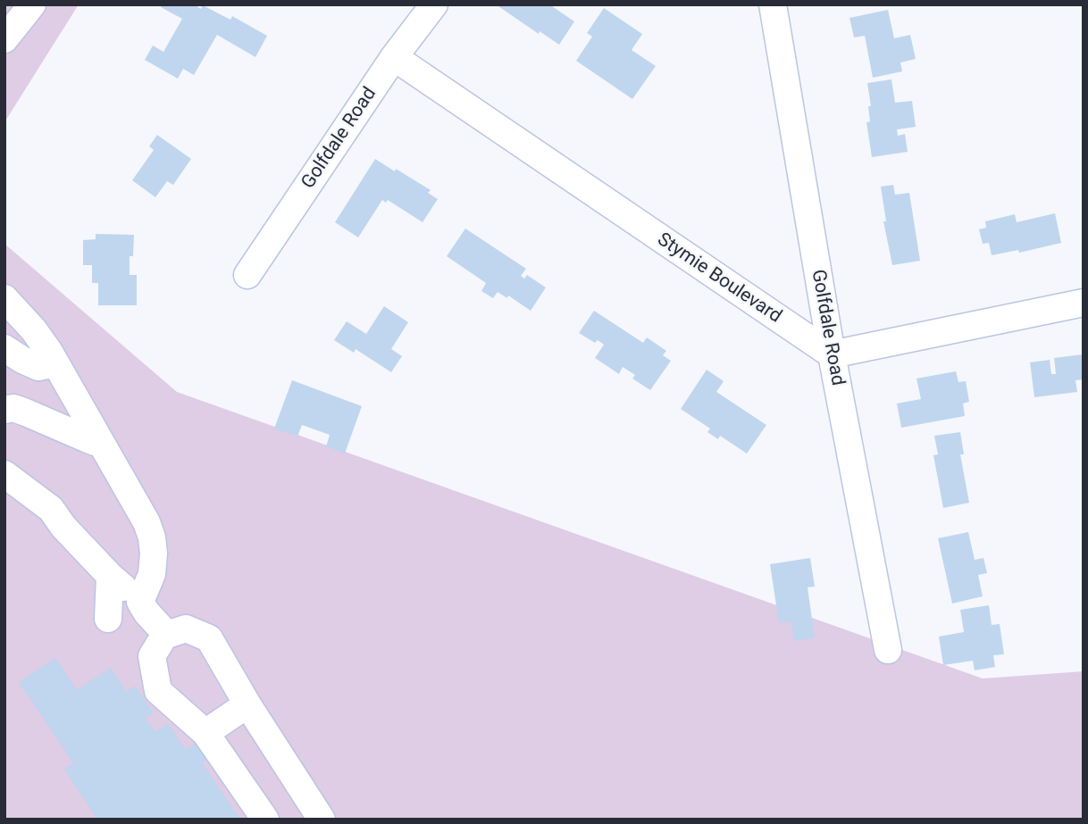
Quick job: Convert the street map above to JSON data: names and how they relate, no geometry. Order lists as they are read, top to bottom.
{
  "streets": {
    "street": ["Golfdale Road", "Stymie Boulevard"]
  },
  "crossings": [
    ["Golfdale Road", "Stymie Boulevard"]
  ]
}
